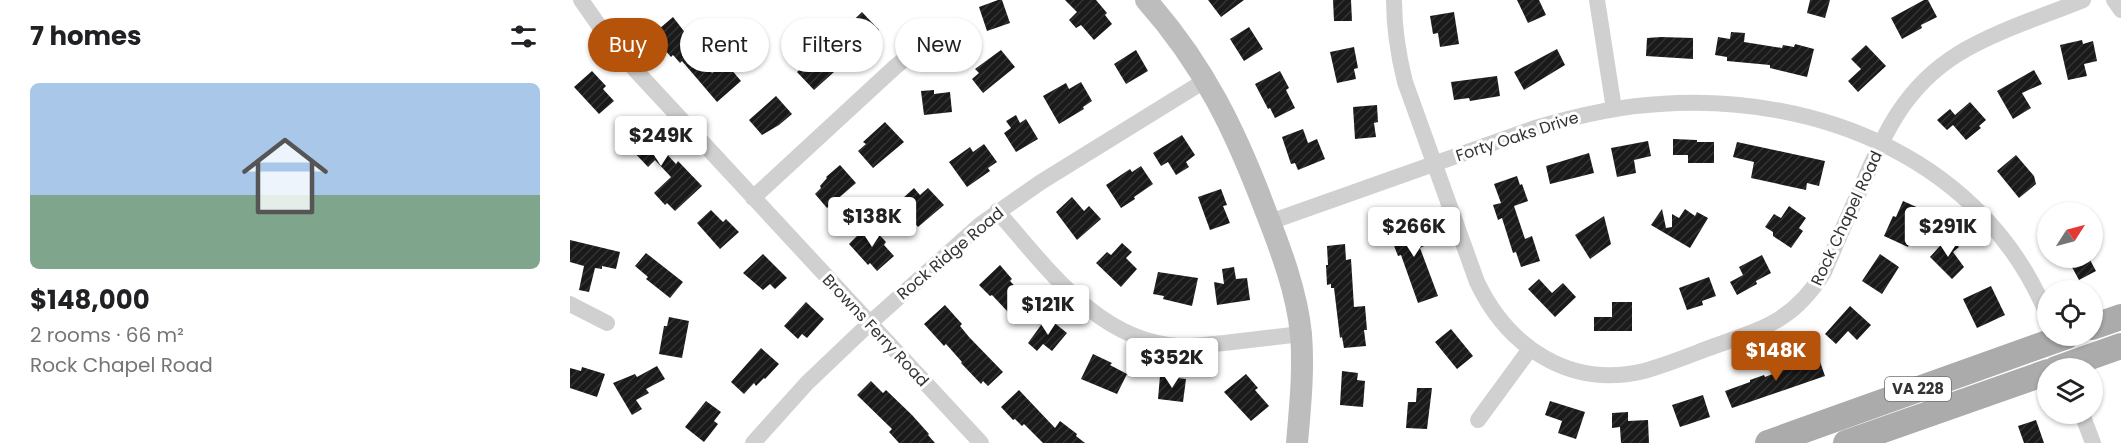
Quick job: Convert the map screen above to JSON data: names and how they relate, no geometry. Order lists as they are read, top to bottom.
{
  "streets": {
    "main road": ["VA 228"],
    "street": [
      "Forty Oaks Drive",
      "Rock Chapel Road",
      "Rock Ridge Road",
      "Browns Ferry Road"
    ]
  },
  "crossings": [
    ["Forty Oaks Drive", "Rock Chapel Road"],
    ["Rock Ridge Road", "Browns Ferry Road"]
  ],
  "north": "top right",
  "page": {
    "heading": "7 homes",
    "chip": [
      "Buy",
      "Rent",
      "Filters",
      "New"
    ],
    "list": [
      {
        "name": "$148,000",
        "note": "2 rooms · 66 m² · Rock Chapel Road"
      }
    ],
    "price": [
      "$249K",
      "$138K",
      "$266K",
      "$291K",
      "$121K",
      "$148K",
      "$352K"
    ]
  }
}
